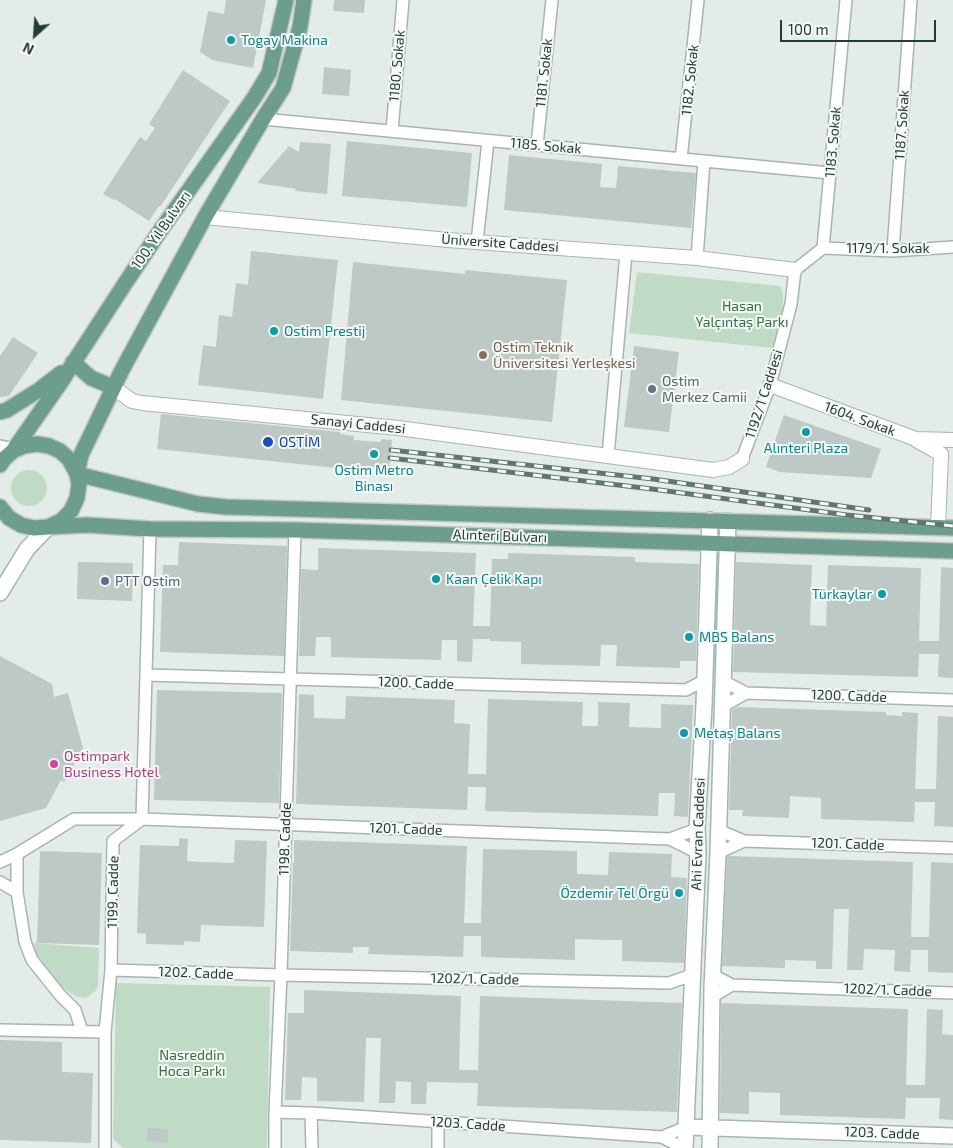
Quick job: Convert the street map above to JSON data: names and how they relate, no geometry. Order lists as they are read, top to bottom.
{
  "streets": {
    "main road": [
      "100. Yıl Bulvarı",
      "Alınteri Bulvarı",
      "1200. Cadde",
      "1201. Cadde",
      "Ahi Evran Caddesi",
      "1202/1. Cadde",
      "1203. Cadde"
    ],
    "street": [
      "1180. Sokak",
      "1181. Sokak",
      "1182. Sokak",
      "1187. Sokak",
      "1183. Sokak",
      "1185. Sokak",
      "Üniversite Caddesi",
      "1179/1. Sokak",
      "1192/1 Caddesi",
      "1604. Sokak",
      "Sanayi Caddesi",
      "1198. Cadde",
      "1199. Cadde",
      "1202. Cadde"
    ]
  },
  "crossings": [
    ["1180. Sokak", "1185. Sokak"],
    ["1181. Sokak", "1185. Sokak"],
    ["1182. Sokak", "1185. Sokak"],
    ["1187. Sokak", "1179/1. Sokak"],
    ["1183. Sokak", "1185. Sokak"],
    ["1183. Sokak", "1179/1. Sokak"],
    ["1185. Sokak", "100. Yıl Bulvarı"],
    ["100. Yıl Bulvarı", "Üniversite Caddesi"],
    ["100. Yıl Bulvarı", "Sanayi Caddesi"],
    ["100. Yıl Bulvarı", "Alınteri Bulvarı"],
    ["Üniversite Caddesi", "1192/1 Caddesi"],
    ["1192/1 Caddesi", "1604. Sokak"],
    ["1192/1 Caddesi", "Sanayi Caddesi"],
    ["Alınteri Bulvarı", "Ahi Evran Caddesi"],
    ["Alınteri Bulvarı", "1198. Cadde"],
    ["1200. Cadde", "Ahi Evran Caddesi"],
    ["1200. Cadde", "1198. Cadde"],
    ["1201. Cadde", "Ahi Evran Caddesi"],
    ["1201. Cadde", "1198. Cadde"],
    ["1201. Cadde", "1199. Cadde"],
    ["Ahi Evran Caddesi", "1202/1. Cadde"],
    ["Ahi Evran Caddesi", "1203. Cadde"],
    ["1198. Cadde", "1202. Cadde"],
    ["1198. Cadde", "1202/1. Cadde"],
    ["1198. Cadde", "1203. Cadde"],
    ["1199. Cadde", "1202. Cadde"],
    ["1202. Cadde", "1202/1. Cadde"]
  ],
  "parks": ["Hasan Yalçıntaş Parkı", "Nasreddin Hoca Parkı"],
  "places": [
    "Togay Makina",
    "Ostim Prestij",
    "Ostim Teknik Üniversitesi Yerleşkesi",
    "Ostim Merkez Camii",
    "Alınteri Plaza",
    "OSTİM",
    "Ostim Metro Binası",
    "Kaan Çelik Kapı",
    "PTT Ostim",
    "Türkaylar",
    "MBS Balans",
    "Metaş Balans",
    "Ostimpark Business Hotel",
    "Özdemir Tel Örgü"
  ],
  "scale_bar": "100 m",
  "north": "bottom left"
}
